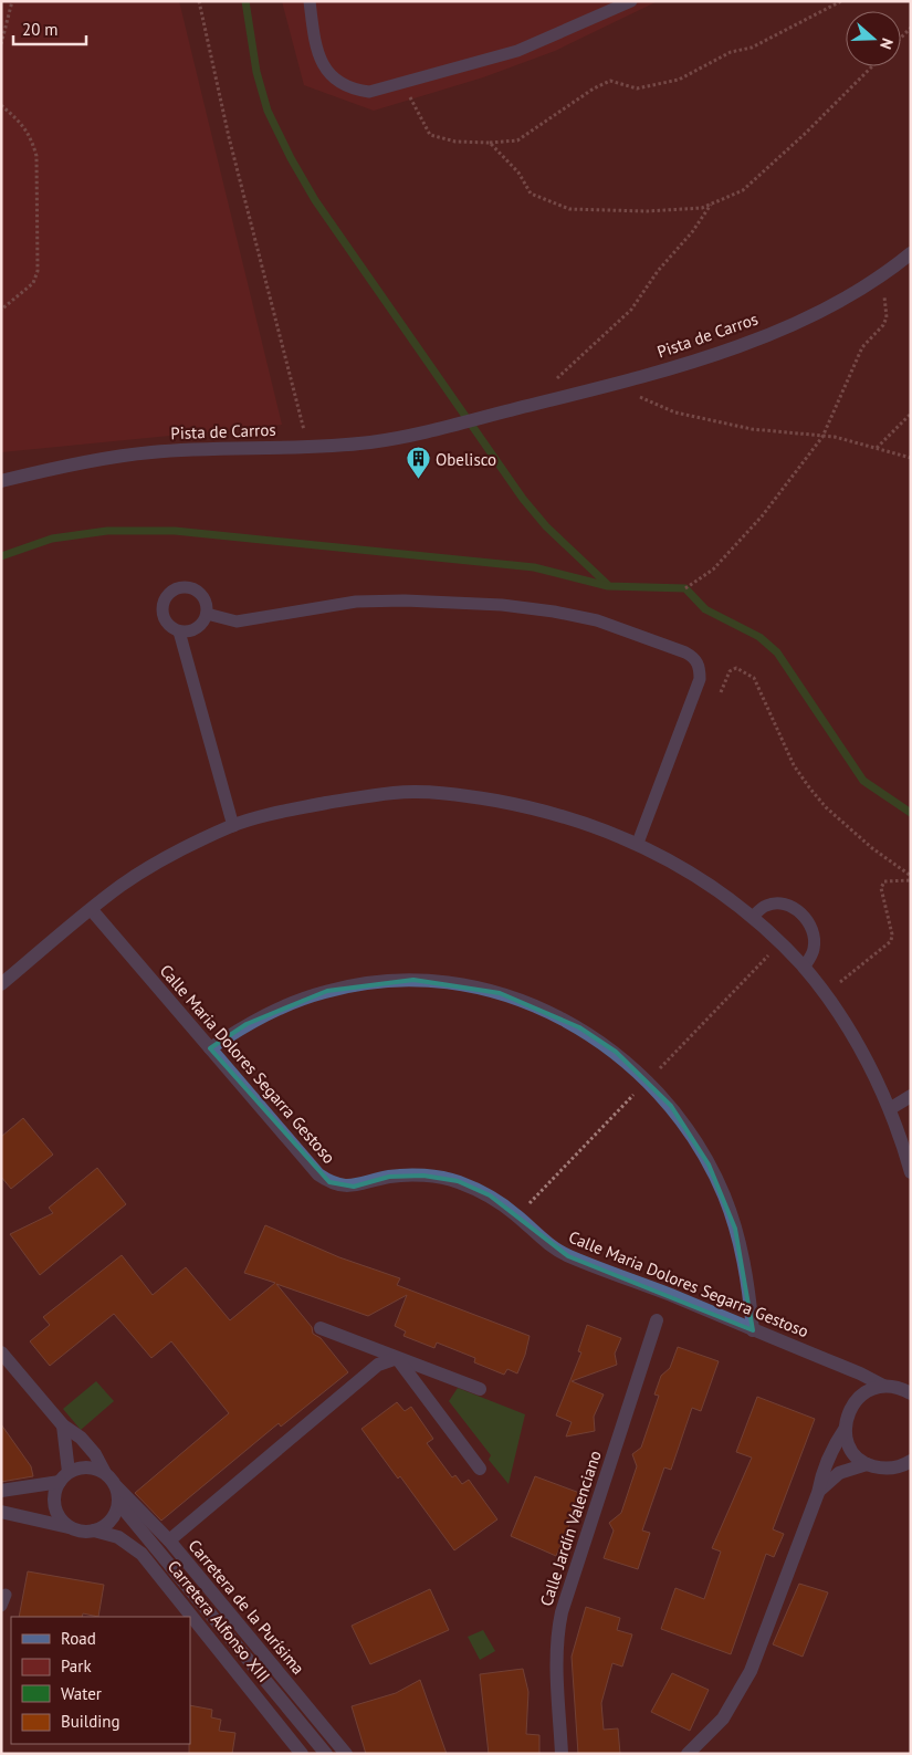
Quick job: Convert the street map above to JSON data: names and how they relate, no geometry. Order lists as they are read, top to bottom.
{
  "streets": {
    "street": [
      "Pista de Carros",
      "Calle Maria Dolores Segarra Gestoso",
      "Calle Jardín Valenciano",
      "Carretera de la Purísima",
      "Carretera Alfonso XIII"
    ]
  },
  "crossings": [
    ["Carretera de la Purísima", "Carretera Alfonso XIII"]
  ],
  "places": {
    "building": ["Obelisco"]
  },
  "legend": [
    "Road",
    "Park",
    "Water",
    "Building"
  ],
  "scale_bar": "20 m",
  "north": "right"
}
